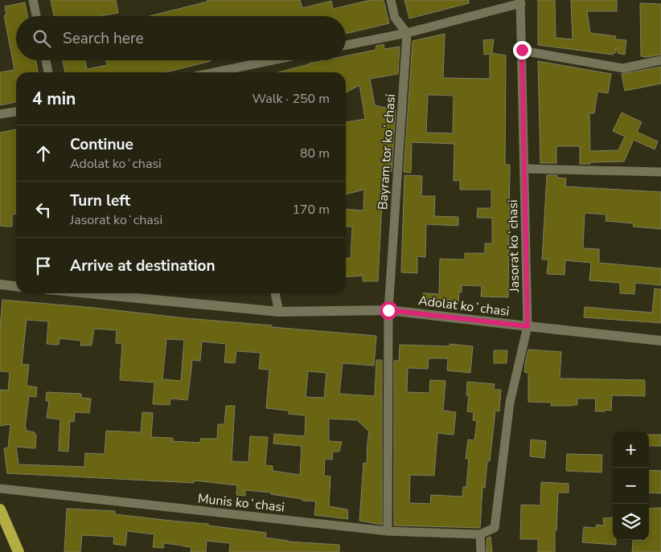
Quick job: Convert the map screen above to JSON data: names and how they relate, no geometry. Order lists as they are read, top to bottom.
{
  "streets": {
    "street": [
      "Bayram tor koʻchasi",
      "Jasorat koʻchasi",
      "Adolat koʻchasi",
      "Munis koʻchasi"
    ]
  },
  "crossings": [
    ["Bayram tor koʻchasi", "Adolat koʻchasi"],
    ["Bayram tor koʻchasi", "Munis koʻchasi"],
    ["Jasorat koʻchasi", "Adolat koʻchasi"],
    ["Jasorat koʻchasi", "Munis koʻchasi"]
  ],
  "page": {
    "search": "Search here",
    "heading": ["4 min", "Walk · 250 m"],
    "list": [
      ["Continue", "Adolat koʻchasi", "80 m"],
      ["Turn left", "Jasorat koʻchasi", "170 m"],
      "Arrive at destination"
    ],
    "map_buttons": ["+", "−"]
  }
}
